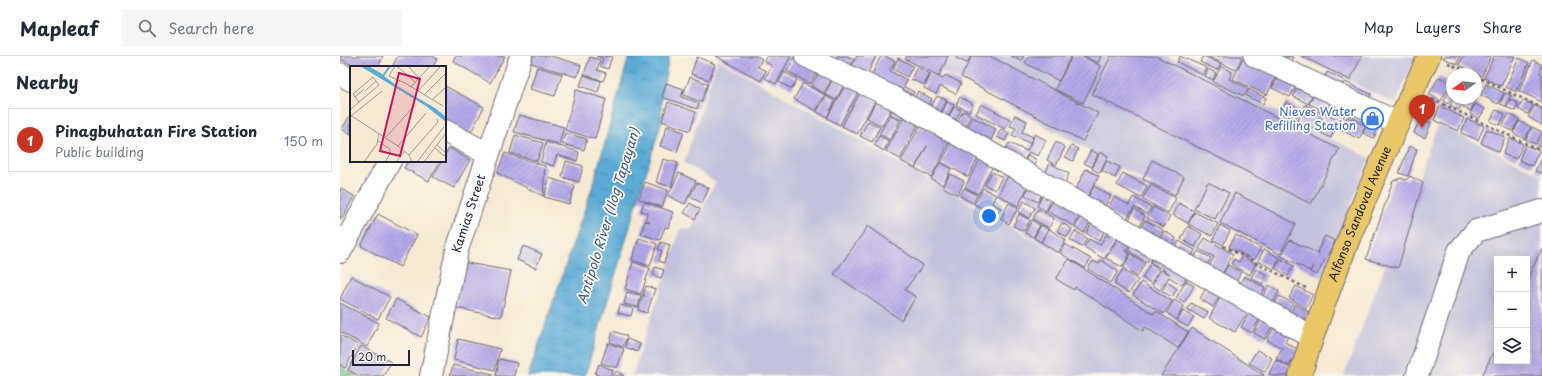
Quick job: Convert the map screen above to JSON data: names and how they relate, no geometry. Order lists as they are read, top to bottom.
{
  "streets": {
    "main road": ["Alfonso Sandoval Avenue"],
    "street": ["Kamias Street"]
  },
  "water": ["Antipolo River (Ilog Tapayan)"],
  "places": {
    "shop": ["Nieves Water Refilling Station"]
  },
  "scale_bar": "20 m",
  "north": "left",
  "page": {
    "header": "Mapleaf",
    "search": "Search here",
    "nav": ["Map", "Layers", "Share"],
    "heading": "Nearby",
    "pins": "1",
    "list": [
      {
        "mark": "1",
        "name": "Pinagbuhatan Fire Station",
        "note": "Public building",
        "value": "150 m"
      }
    ],
    "map_buttons": ["+", "−"],
    "scale": "20 m"
  }
}
